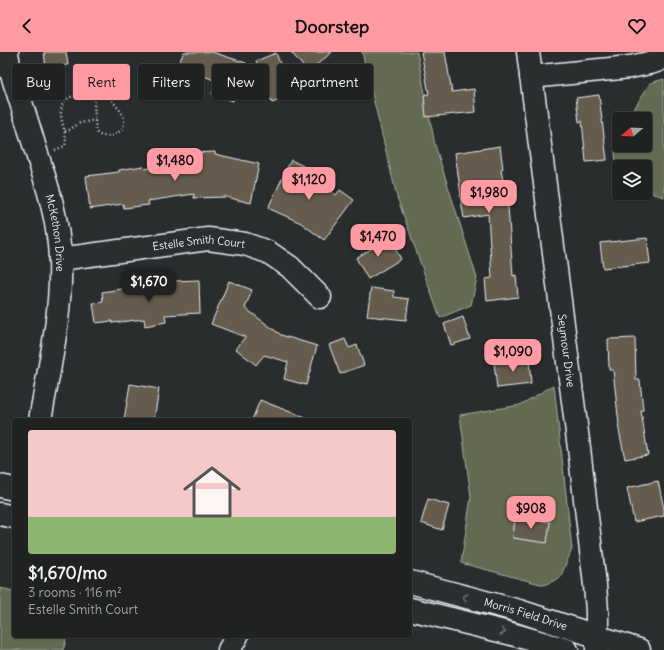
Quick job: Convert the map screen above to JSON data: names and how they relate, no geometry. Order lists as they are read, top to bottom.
{
  "streets": {
    "street": [
      "McKethon Drive",
      "Estelle Smith Court",
      "Seymour Drive",
      "Morris Field Drive"
    ]
  },
  "crossings": [
    ["McKethon Drive", "Estelle Smith Court"],
    ["Seymour Drive", "Morris Field Drive"]
  ],
  "north": "left",
  "page": {
    "header": "Doorstep",
    "chip": [
      "Buy",
      "Rent",
      "Filters",
      "New",
      "Apartment"
    ],
    "price": [
      "$1,480",
      "$1,120",
      "$1,980",
      "$1,470",
      "$1,670",
      "$1,090",
      "$908"
    ],
    "list": [
      {
        "name": "$1,670/mo",
        "note": "3 rooms · 116 m² · Estelle Smith Court"
      }
    ]
  }
}
